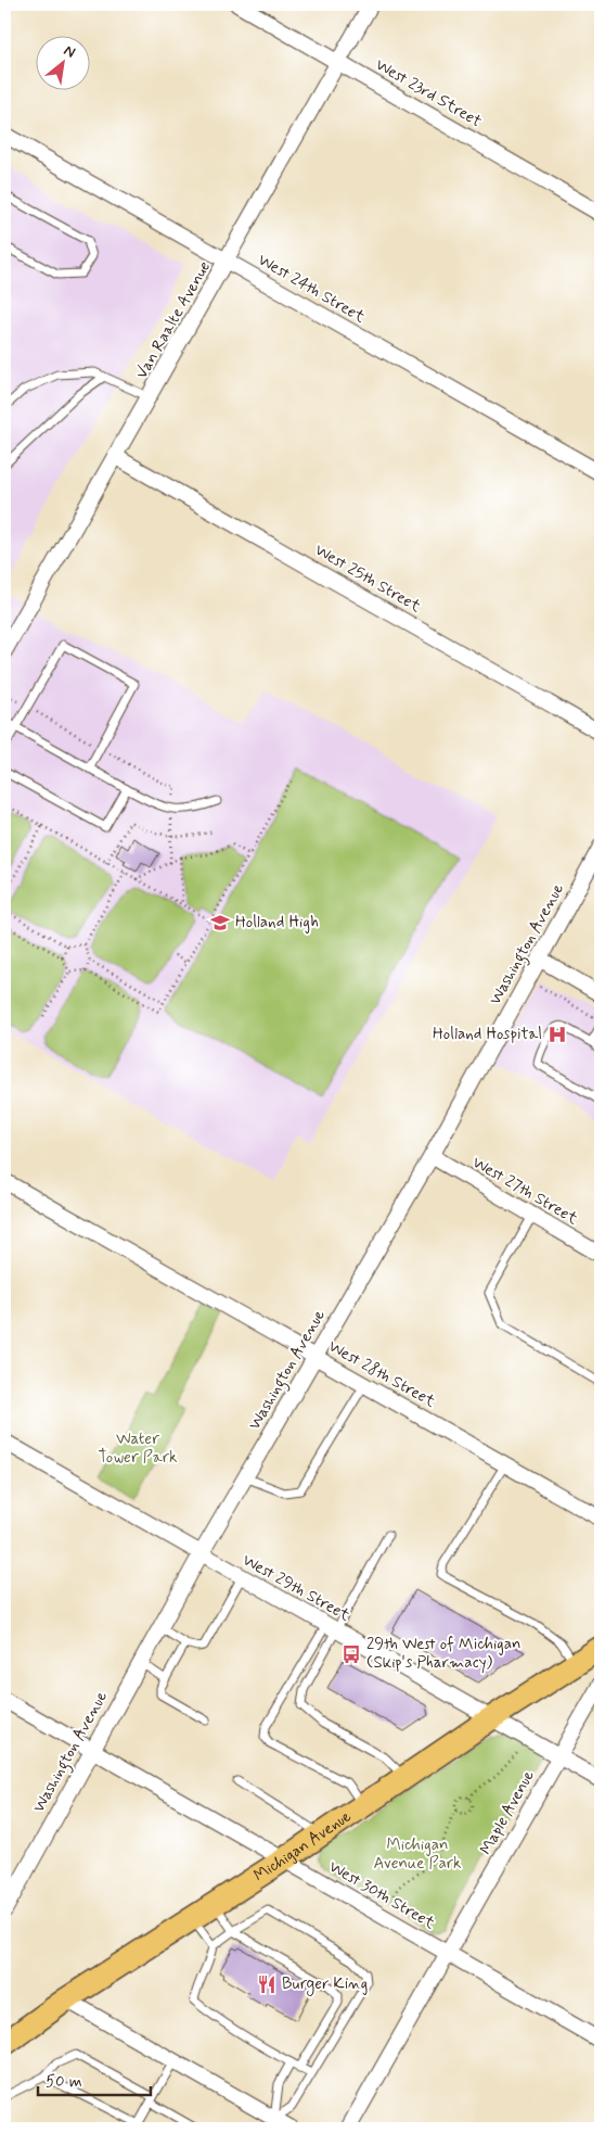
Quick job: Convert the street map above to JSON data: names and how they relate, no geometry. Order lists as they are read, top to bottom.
{
  "streets": {
    "main road": ["Michigan Avenue"],
    "street": [
      "West 23rd Street",
      "West 24th Street",
      "Van Raalte Avenue",
      "West 25th Street",
      "Washington Avenue",
      "West 27th Street",
      "West 28th Street",
      "West 29th Street",
      "Maple Avenue",
      "West 30th Street"
    ]
  },
  "crossings": [
    ["West 23rd Street", "Van Raalte Avenue"],
    ["West 24th Street", "Van Raalte Avenue"],
    ["Van Raalte Avenue", "West 25th Street"],
    ["Washington Avenue", "West 27th Street"],
    ["Washington Avenue", "West 28th Street"],
    ["Washington Avenue", "West 29th Street"],
    ["Washington Avenue", "West 30th Street"],
    ["West 29th Street", "Maple Avenue"],
    ["West 29th Street", "Michigan Avenue"],
    ["Maple Avenue", "West 30th Street"],
    ["Michigan Avenue", "West 30th Street"]
  ],
  "parks": ["Water Tower Park", "Michigan Avenue Park"],
  "places": {
    "school or university": ["Holland High"],
    "hospital": ["Holland Hospital"],
    "bus stop": ["29th West of Michigan (Skip's Pharmacy)"],
    "restaurant": ["Burger King"]
  },
  "scale_bar": "50 m",
  "north": "top right"
}
